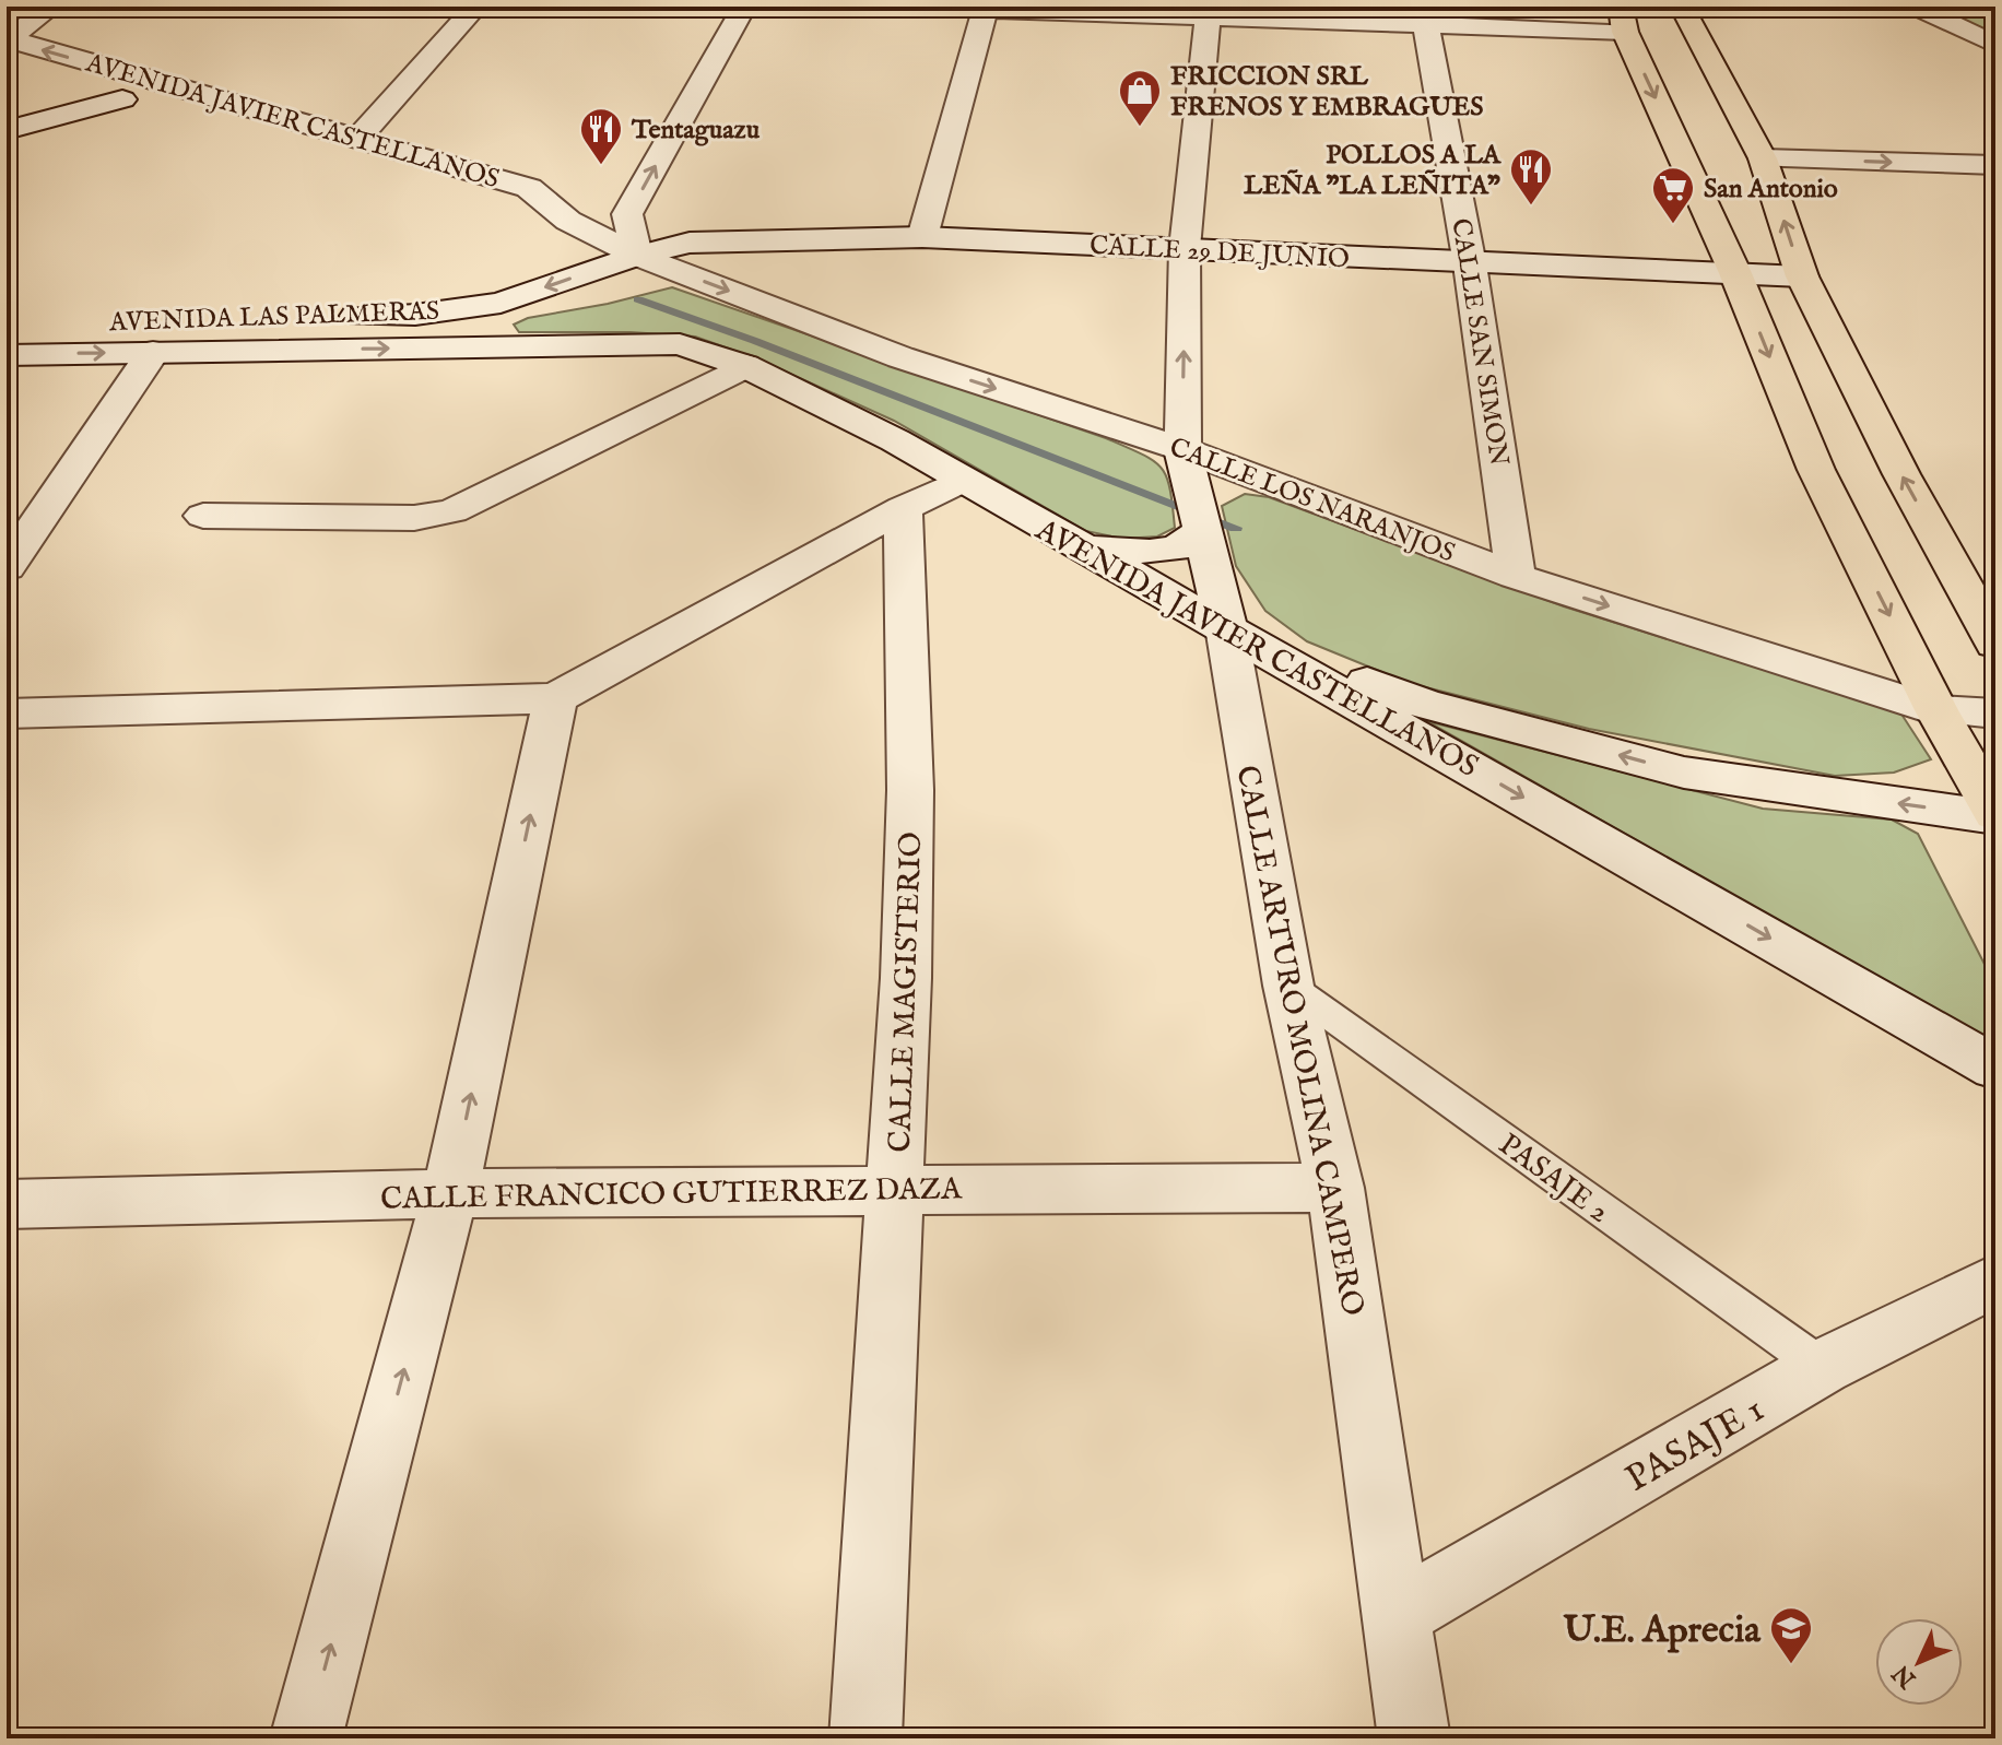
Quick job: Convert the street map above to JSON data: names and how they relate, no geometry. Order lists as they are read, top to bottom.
{
  "streets": {
    "street": [
      "AVENIDA JAVIER CASTELLANOS",
      "CALLE 29 DE JUNIO",
      "AVENIDA LAS PALMERAS",
      "CALLE SAN SIMON",
      "CALLE LOS NARANJOS",
      "CALLE MAGISTERIO",
      "CALLE ARTURO MOLINA CAMPERO",
      "CALLE FRANCICO GUTIERREZ DAZA",
      "PASAJE 1"
    ],
    "lane": ["PASAJE 2"]
  },
  "crossings": [
    ["AVENIDA JAVIER CASTELLANOS", "CALLE 29 DE JUNIO"],
    ["AVENIDA JAVIER CASTELLANOS", "AVENIDA LAS PALMERAS"],
    ["AVENIDA JAVIER CASTELLANOS", "CALLE LOS NARANJOS"],
    ["AVENIDA JAVIER CASTELLANOS", "CALLE ARTURO MOLINA CAMPERO"],
    ["CALLE 29 DE JUNIO", "AVENIDA LAS PALMERAS"],
    ["CALLE 29 DE JUNIO", "CALLE SAN SIMON"],
    ["CALLE 29 DE JUNIO", "CALLE LOS NARANJOS"],
    ["CALLE 29 DE JUNIO", "CALLE ARTURO MOLINA CAMPERO"],
    ["AVENIDA LAS PALMERAS", "CALLE LOS NARANJOS"],
    ["CALLE SAN SIMON", "CALLE LOS NARANJOS"],
    ["CALLE LOS NARANJOS", "CALLE ARTURO MOLINA CAMPERO"],
    ["CALLE MAGISTERIO", "CALLE FRANCICO GUTIERREZ DAZA"],
    ["CALLE ARTURO MOLINA CAMPERO", "PASAJE 2"],
    ["CALLE ARTURO MOLINA CAMPERO", "CALLE FRANCICO GUTIERREZ DAZA"],
    ["CALLE ARTURO MOLINA CAMPERO", "PASAJE 1"],
    ["PASAJE 2", "PASAJE 1"]
  ],
  "places": {
    "shop": ["FRICCION SRL FRENOS Y EMBRAGUES"],
    "restaurant": ["Tentaguazu", "POLLOS A LA LEÑA \"LA LEÑITA\""],
    "supermarket": ["San Antonio"],
    "school or university": ["U.E. Aprecia"]
  },
  "north": "bottom left"
}
